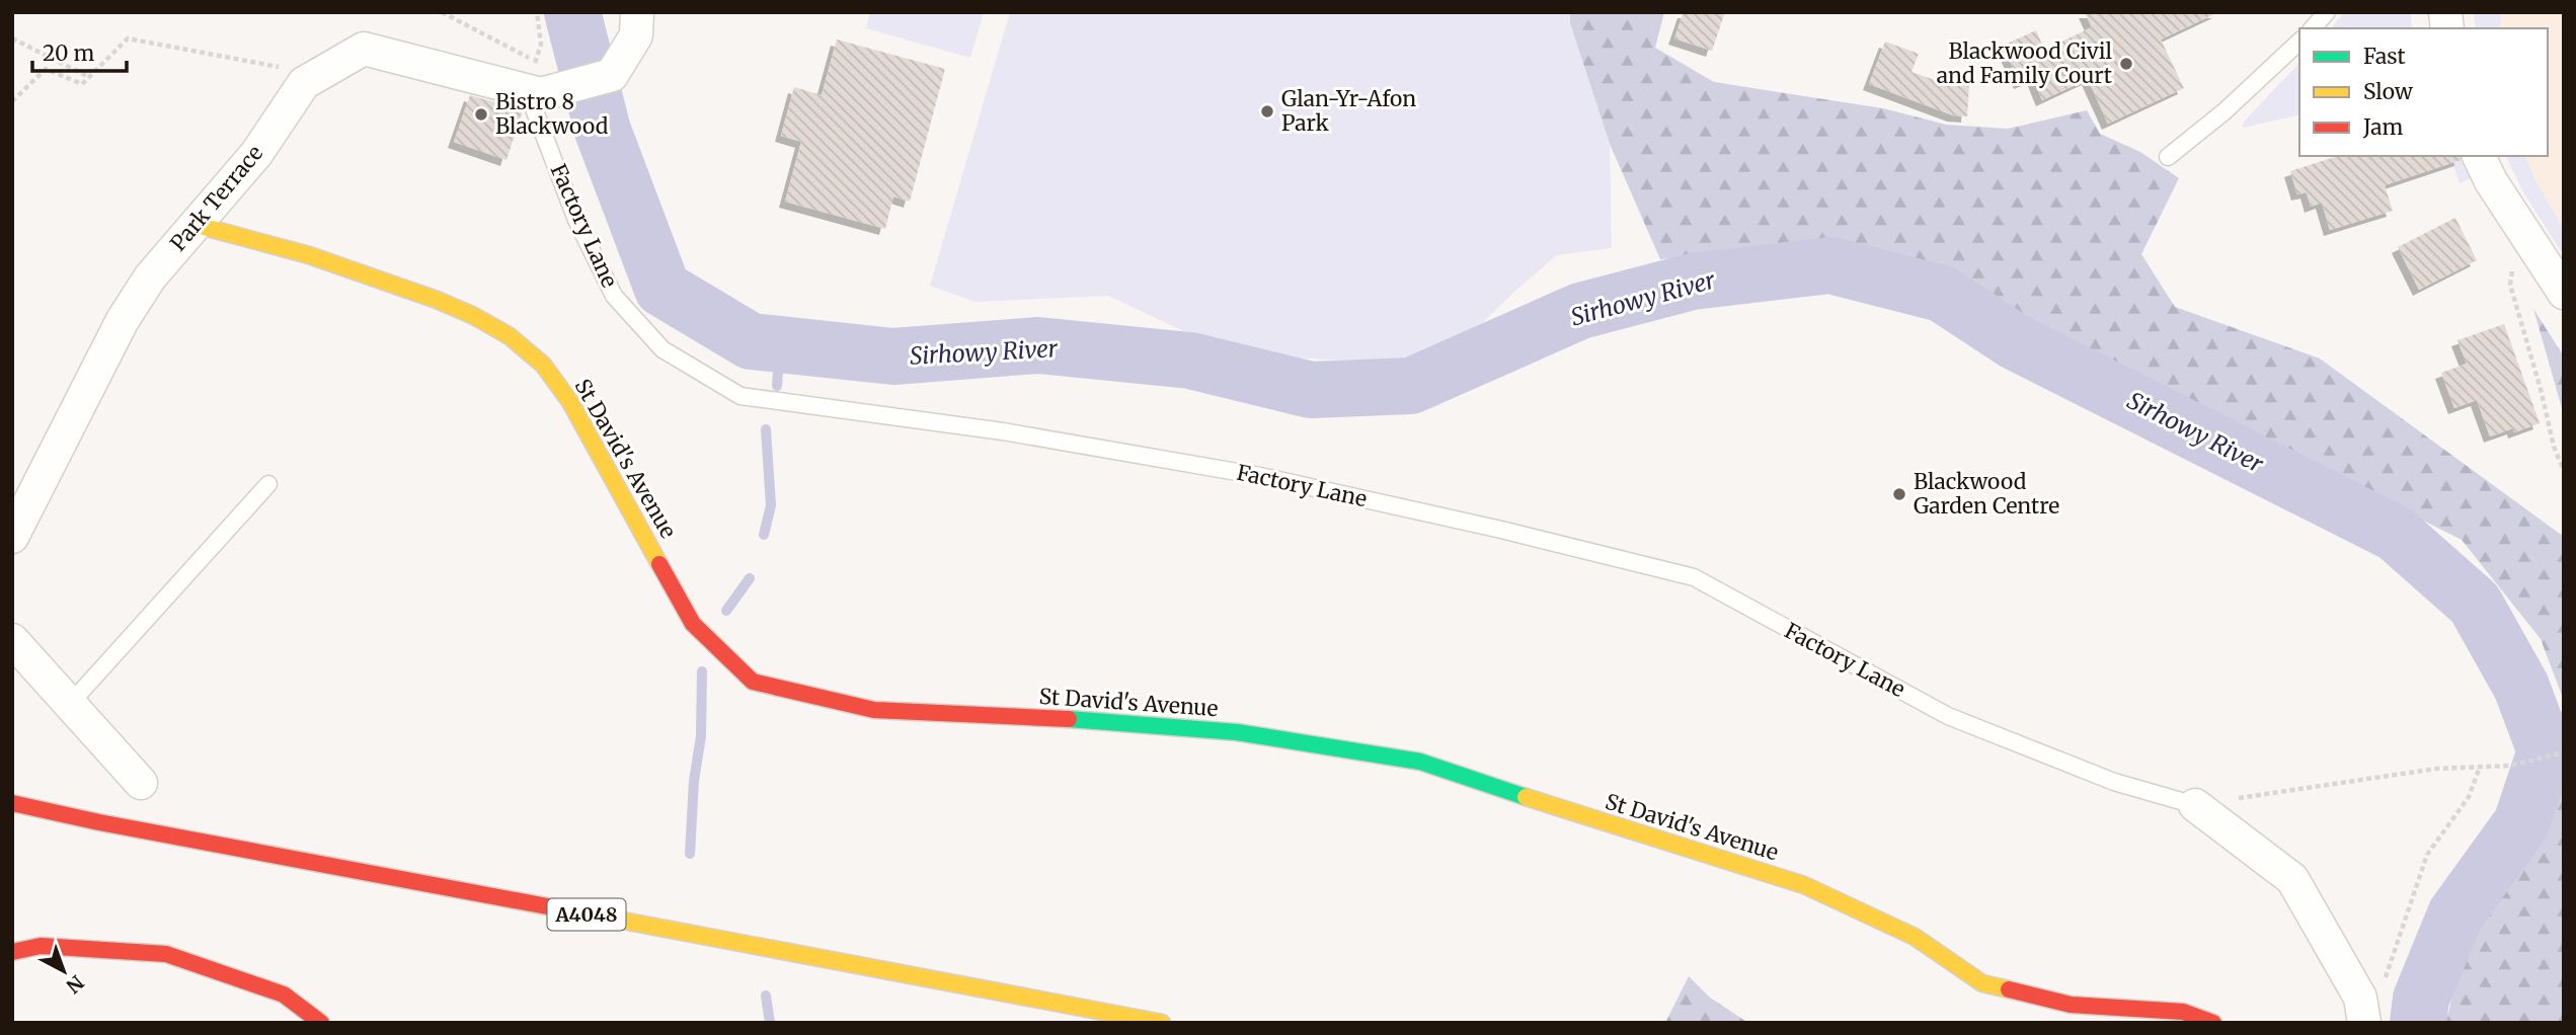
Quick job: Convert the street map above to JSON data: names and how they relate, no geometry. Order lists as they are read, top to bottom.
{
  "streets": {
    "street": ["Park Terrace", "St David's Avenue", "A4048"],
    "lane": ["Factory Lane"]
  },
  "crossings": [
    ["Park Terrace", "Factory Lane"],
    ["Park Terrace", "St David's Avenue"]
  ],
  "water": ["Sirhowy River"],
  "places": [
    "Blackwood Civil and Family Court",
    "Glan-Yr-Afon Park",
    "Bistro 8 Blackwood",
    "Blackwood Garden Centre"
  ],
  "legend": ["Fast", "Slow", "Jam"],
  "scale_bar": "20 m",
  "north": "bottom right"
}
